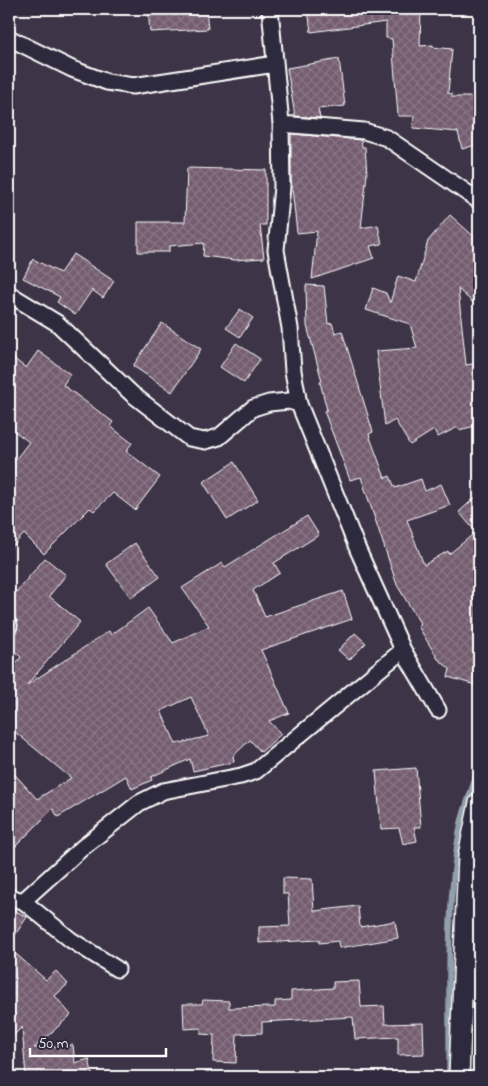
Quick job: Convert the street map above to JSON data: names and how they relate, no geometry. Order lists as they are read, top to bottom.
{
  "scale_bar": "50 m"
}
